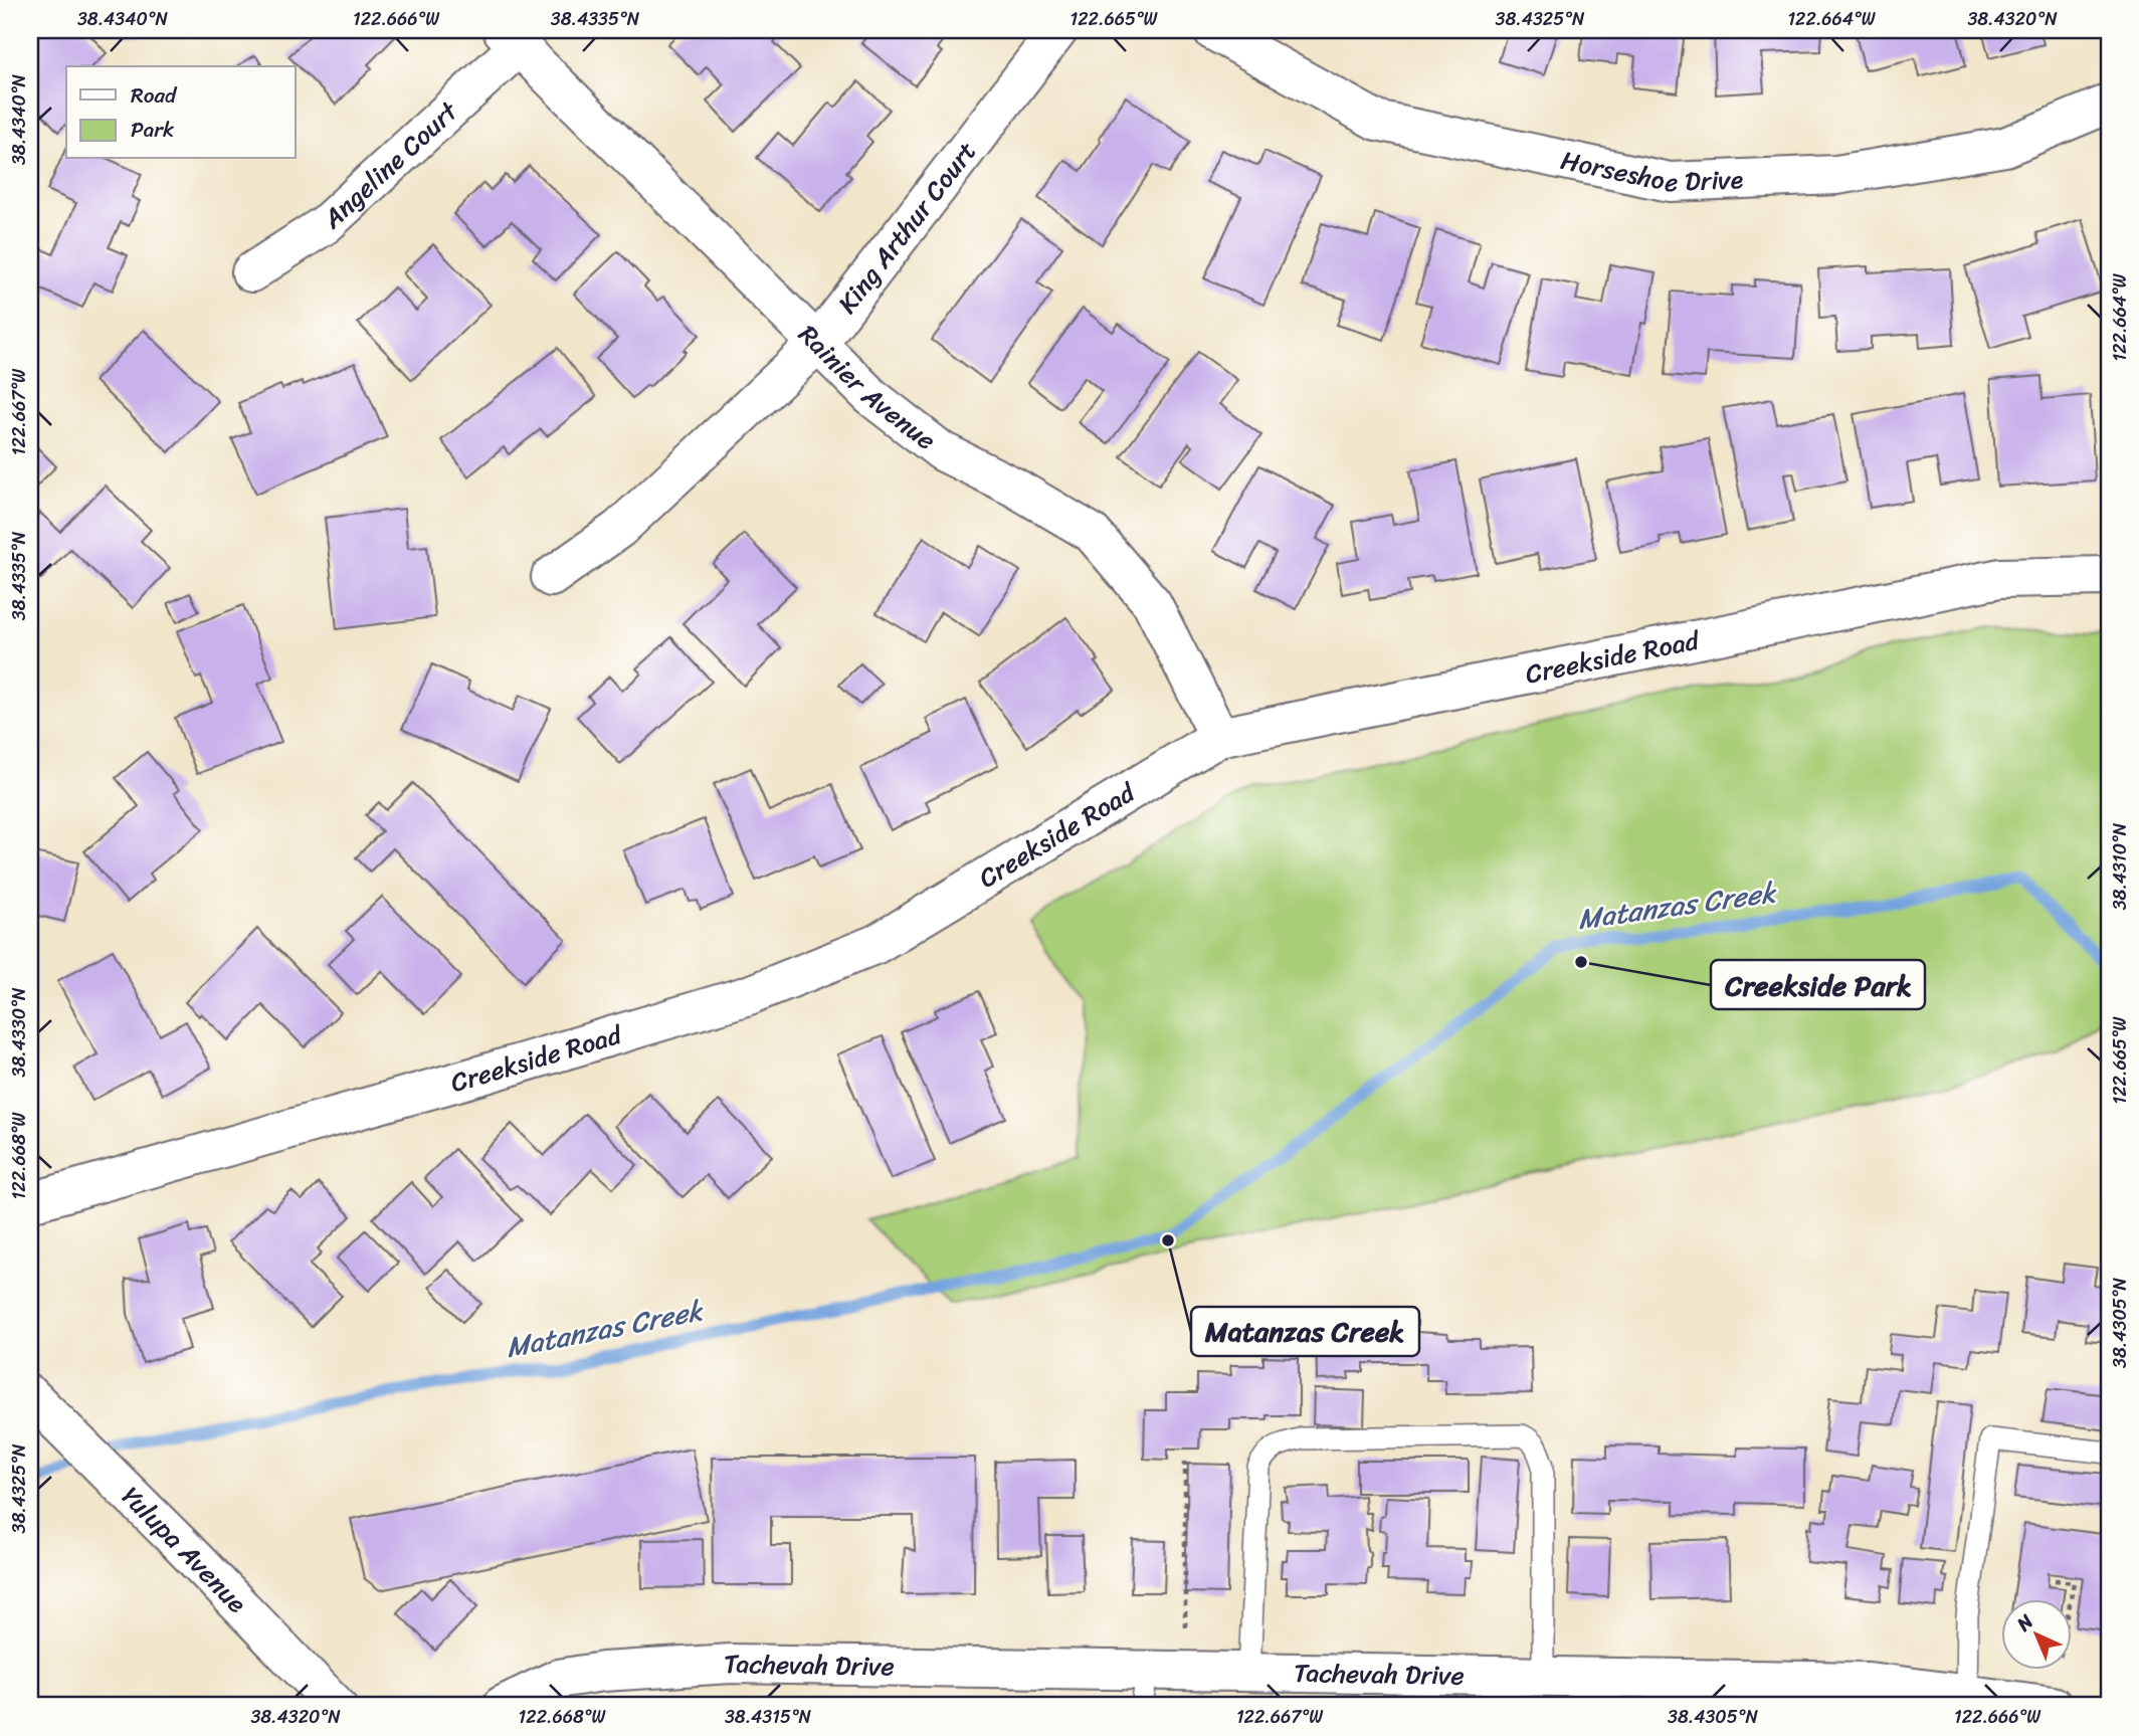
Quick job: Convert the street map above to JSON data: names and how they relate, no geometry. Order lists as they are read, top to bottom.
{
  "streets": {
    "street": [
      "Angeline Court",
      "Horseshoe Drive",
      "King Arthur Court",
      "Rainier Avenue",
      "Creekside Road",
      "Yulupa Avenue",
      "Tachevah Drive"
    ]
  },
  "crossings": [
    ["Angeline Court", "Rainier Avenue"],
    ["King Arthur Court", "Rainier Avenue"],
    ["Rainier Avenue", "Creekside Road"]
  ],
  "water": ["Matanzas Creek"],
  "places": ["Creekside Park", "Matanzas Creek"],
  "legend": ["Road", "Park"],
  "north": "top left",
  "coordinates": [
    "38.4340°N",
    "122.666°W",
    "38.4335°N",
    "122.665°W",
    "38.4325°N",
    "122.664°W",
    "38.4320°N",
    "122.667°W",
    "38.4310°N",
    "38.4330°N",
    "122.668°W",
    "38.4305°N",
    "38.4315°N"
  ]
}
